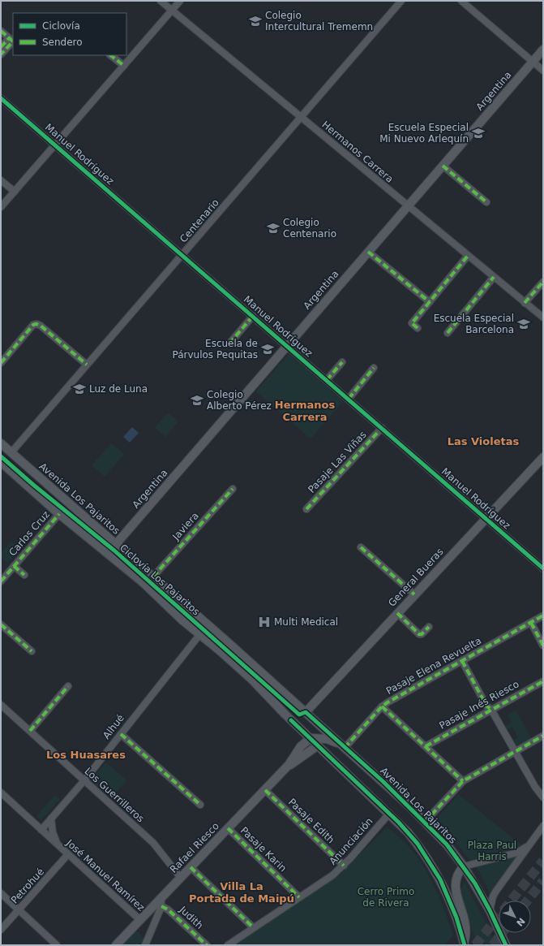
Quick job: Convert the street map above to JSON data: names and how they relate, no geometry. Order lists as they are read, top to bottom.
{
  "streets": {
    "main road": [
      "Argentina",
      "Avenida Los Pajaritos",
      "General Bueras",
      "Rafael Riesco"
    ],
    "street": [
      "Hermanos Carrera",
      "Manuel Rodríguez",
      "Centenario",
      "Pasaje Las Viñas",
      "Javiera",
      "Carlos Cruz",
      "Pasaje Elena Revuelta",
      "Pasaje Inés Riesco",
      "Alhué",
      "Los Guerrilleros",
      "Pasaje Edith",
      "Anunciación",
      "Pasaje Karin",
      "José Manuel Ramírez",
      "Petrohué",
      "Judith"
    ],
    "cycle path": ["Ciclovía Los Pajaritos"]
  },
  "crossings": [
    ["Argentina", "Hermanos Carrera"],
    ["Argentina", "Manuel Rodríguez"],
    ["Argentina", "Avenida Los Pajaritos"],
    ["Hermanos Carrera", "Centenario"],
    ["Manuel Rodríguez", "Centenario"],
    ["Manuel Rodríguez", "Pasaje Las Viñas"],
    ["Manuel Rodríguez", "General Bueras"],
    ["Centenario", "Avenida Los Pajaritos"],
    ["Avenida Los Pajaritos", "Javiera"],
    ["Avenida Los Pajaritos", "General Bueras"],
    ["Avenida Los Pajaritos", "Pasaje Elena Revuelta"],
    ["Alhué", "Los Guerrilleros"],
    ["Alhué", "José Manuel Ramírez"],
    ["Los Guerrilleros", "Rafael Riesco"],
    ["Pasaje Edith", "Anunciación"],
    ["Pasaje Edith", "Rafael Riesco"],
    ["Anunciación", "Pasaje Karin"],
    ["Rafael Riesco", "Pasaje Karin"],
    ["Rafael Riesco", "José Manuel Ramírez"],
    ["Rafael Riesco", "Judith"],
    ["José Manuel Ramírez", "Petrohué"]
  ],
  "districts": [
    "Hermanos Carrera",
    "Las Violetas",
    "Los Huasares",
    "Villa La Portada de Maipú"
  ],
  "parks": ["Plaza Paul Harris", "Cerro Primo de Rivera"],
  "places": {
    "school or university": [
      "Colegio Intercultural Trememn",
      "Escuela Especial Mi Nuevo Arlequín",
      "Colegio Centenario",
      "Escuela Especial Barcelona",
      "Escuela de Párvulos Pequitas",
      "Luz de Luna",
      "Colegio Alberto Pérez"
    ],
    "hospital": ["Multi Medical"]
  },
  "legend": ["Ciclovía", "Sendero"],
  "north": "bottom right"
}
